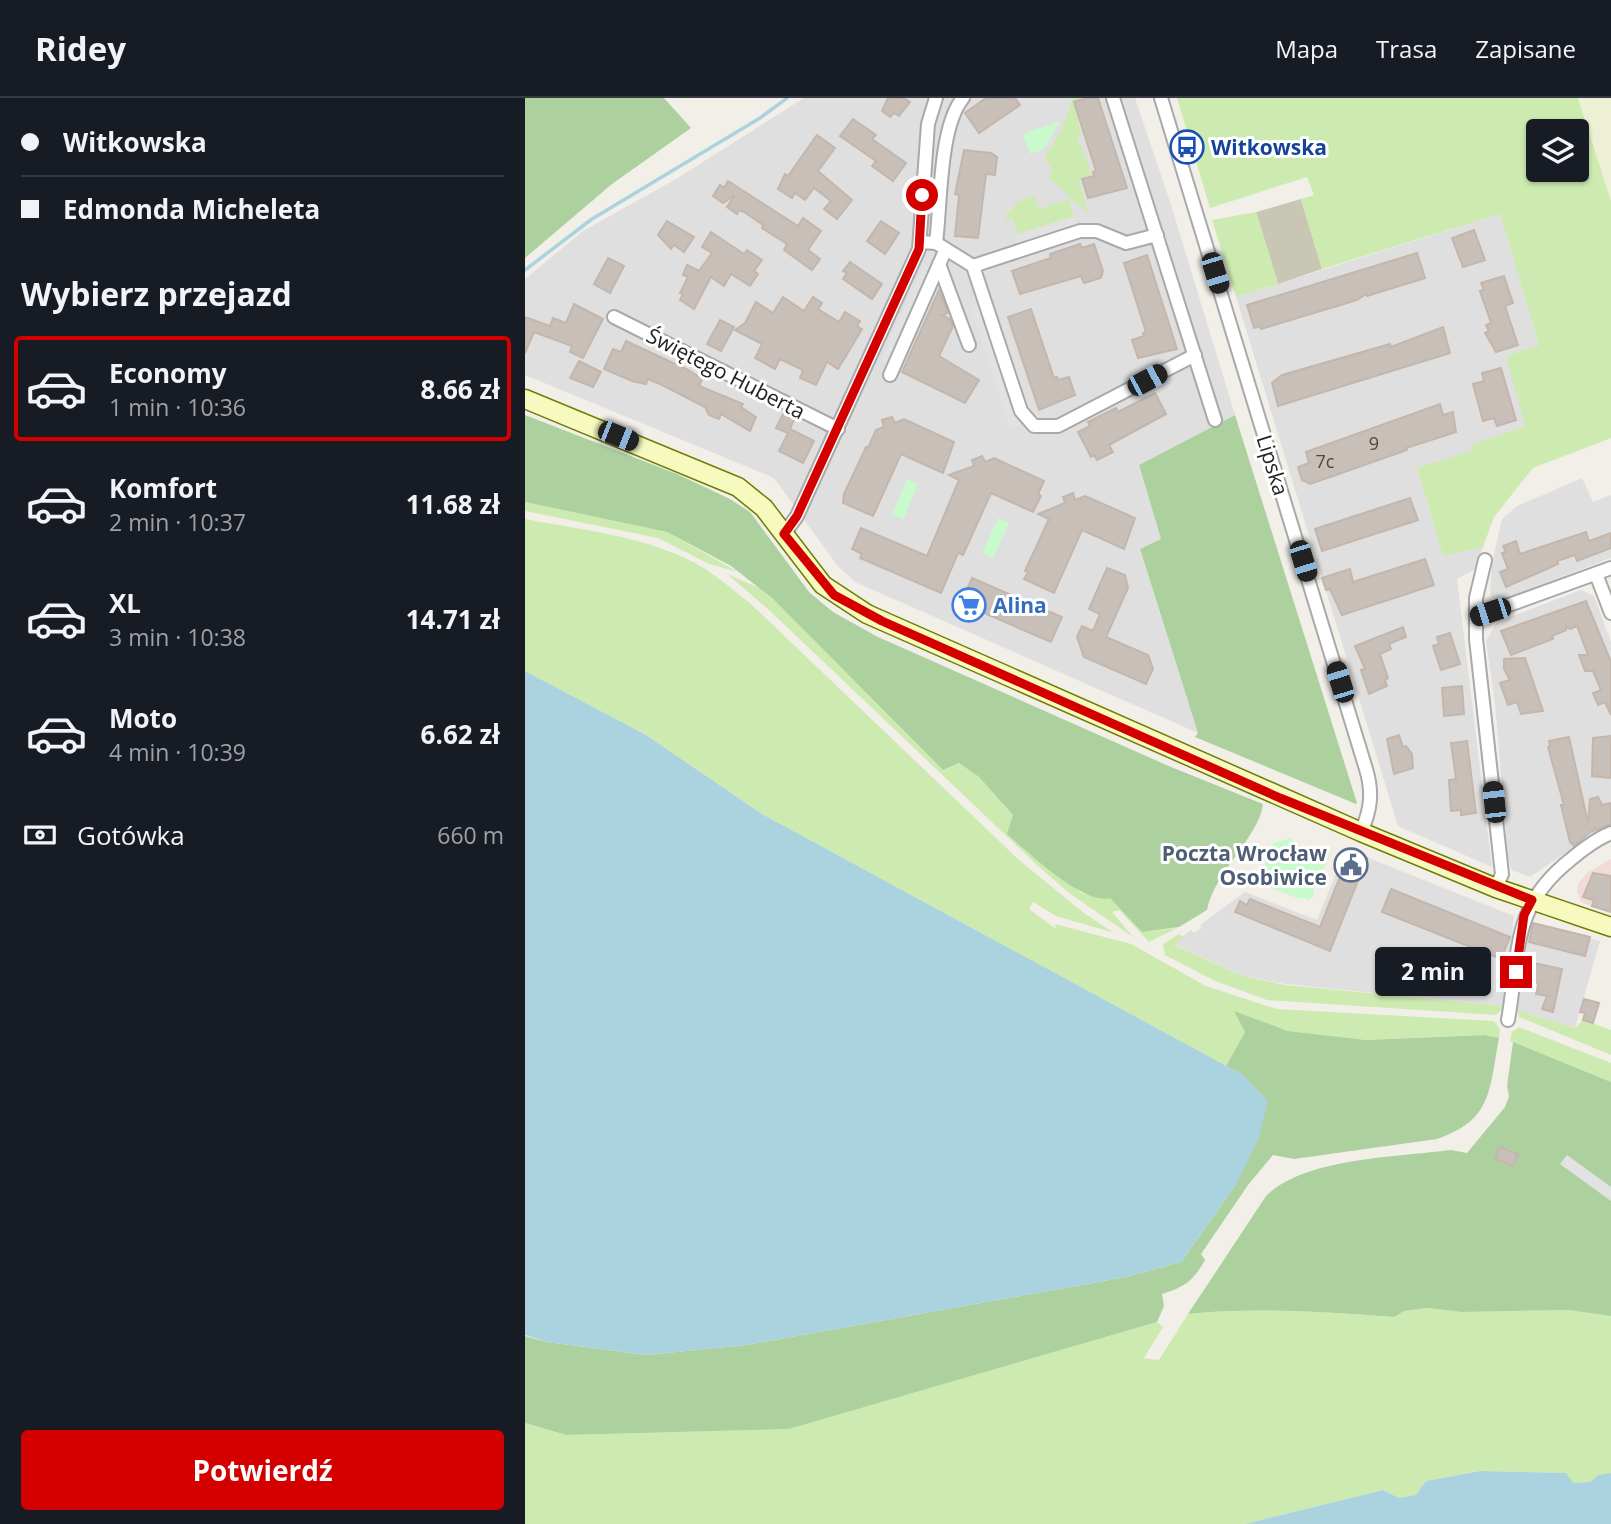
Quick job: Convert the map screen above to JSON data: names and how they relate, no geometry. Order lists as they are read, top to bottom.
{
  "streets": {
    "street": ["Świętego Huberta", "Lipska"]
  },
  "places": {
    "bus stop": ["Witkowska"],
    "supermarket": ["Alina"],
    "public building": ["Poczta Wrocław Osobiwice"]
  },
  "house_numbers": ["9", "7c"],
  "page": {
    "header": "Ridey",
    "nav": ["Mapa", "Trasa", "Zapisane"],
    "banner": ["Witkowska", "Edmonda Micheleta"],
    "heading": "Wybierz przejazd",
    "list": [
      {
        "name": "Economy",
        "note": "1 min · 10:36",
        "value": "8.66 zł"
      },
      {
        "name": "Komfort",
        "note": "2 min · 10:37",
        "value": "11.68 zł"
      },
      {
        "name": "XL",
        "note": "3 min · 10:38",
        "value": "14.71 zł"
      },
      {
        "name": "Moto",
        "note": "4 min · 10:39",
        "value": "6.62 zł"
      }
    ],
    "pay": ["Gotówka", "660 m"],
    "bubble": "2 min",
    "buttons": "Potwierdź"
  }
}
